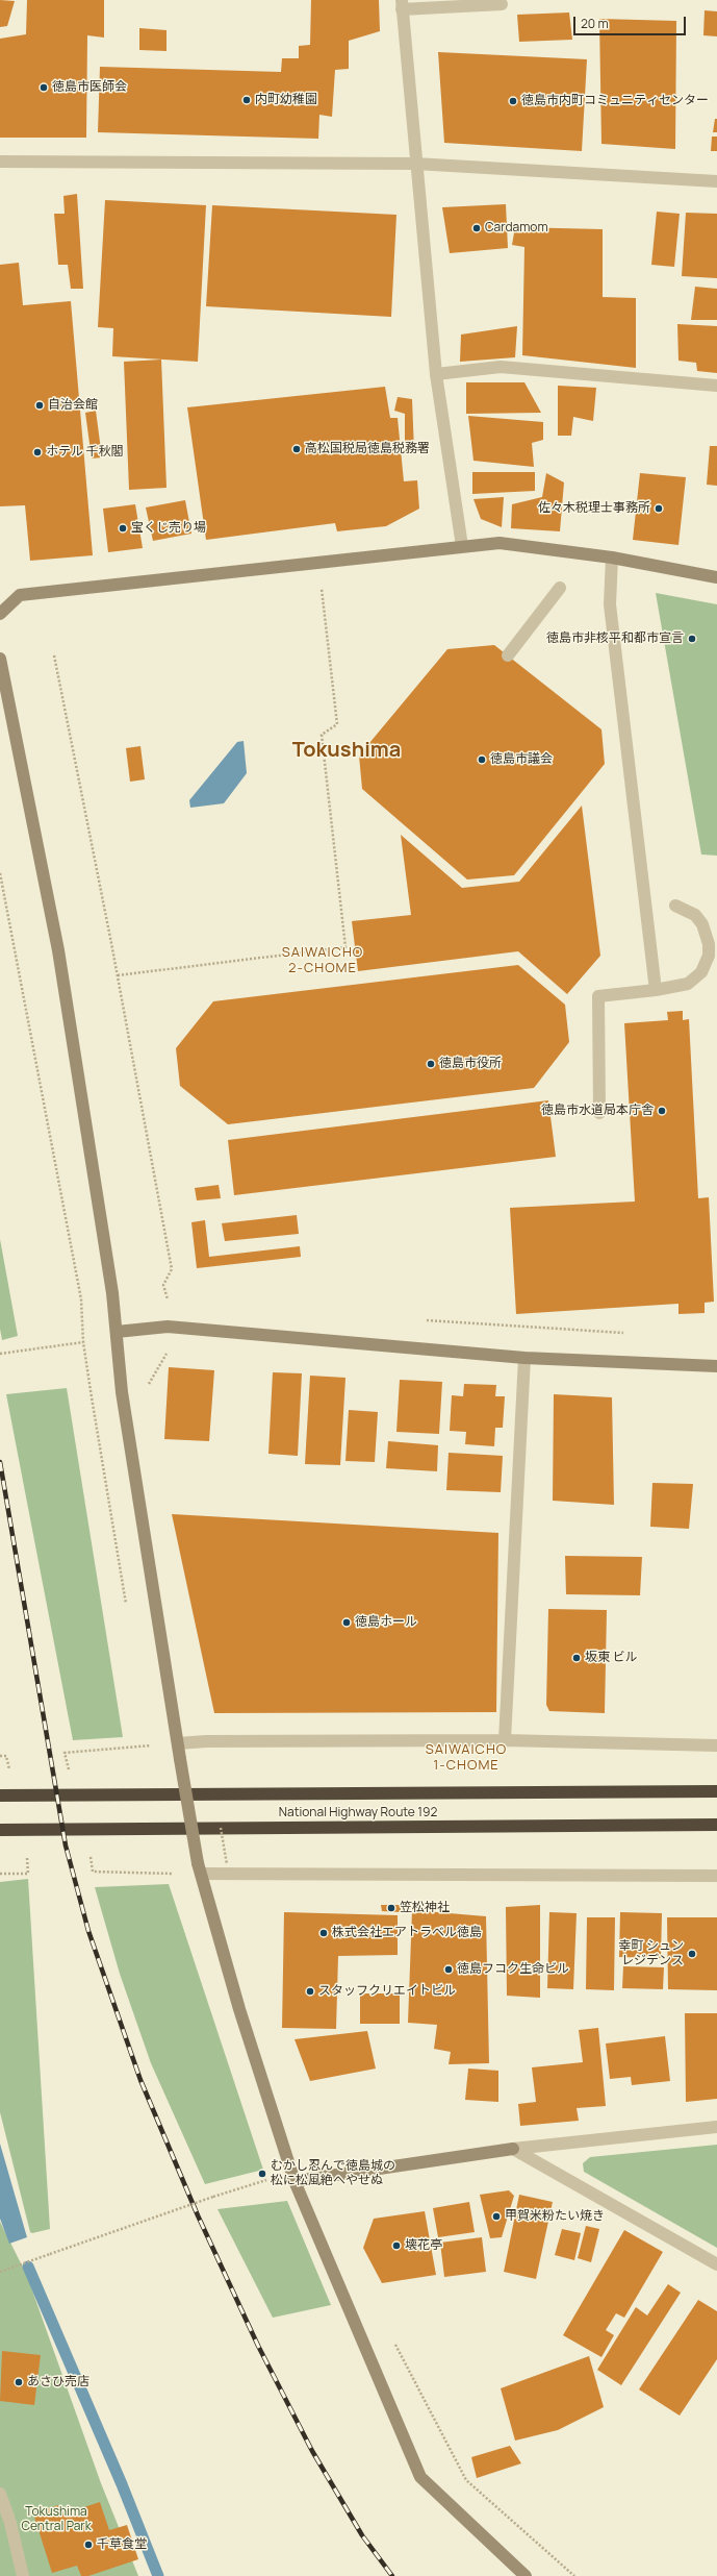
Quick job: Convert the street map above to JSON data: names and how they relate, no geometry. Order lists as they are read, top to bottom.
{
  "streets": {
    "highway": ["National Highway Route 192"]
  },
  "districts": ["Tokushima", "SAIWAICHO 2-CHOME", "SAIWAICHO 1-CHOME"],
  "parks": ["Tokushima Central Park"],
  "places": [
    "徳島市医師会",
    "内町幼稚園",
    "徳島市内町コミュニティセンター",
    "Cardamom",
    "自治会館",
    "高松国税局徳島税務署",
    "ホテル 千秋閣",
    "佐々木税理士事務所",
    "宝くじ売り場",
    "徳島市非核平和都市宣言",
    "徳島市議会",
    "徳島市役所",
    "徳島市水道局本庁舎",
    "徳島ホール",
    "坂東 ビル",
    "笠松神社",
    "株式会社エアトラベル徳島",
    "幸町 シュン レジデンス",
    "徳島フコク生命ビル",
    "スタッフクリエイトビル",
    "むかし忍んで徳島城の 松に松風絶へやせぬ",
    "甲賀米粉たい焼き",
    "壊花亭",
    "あさひ売店",
    "千草食堂"
  ],
  "scale_bar": "20 m"
}
